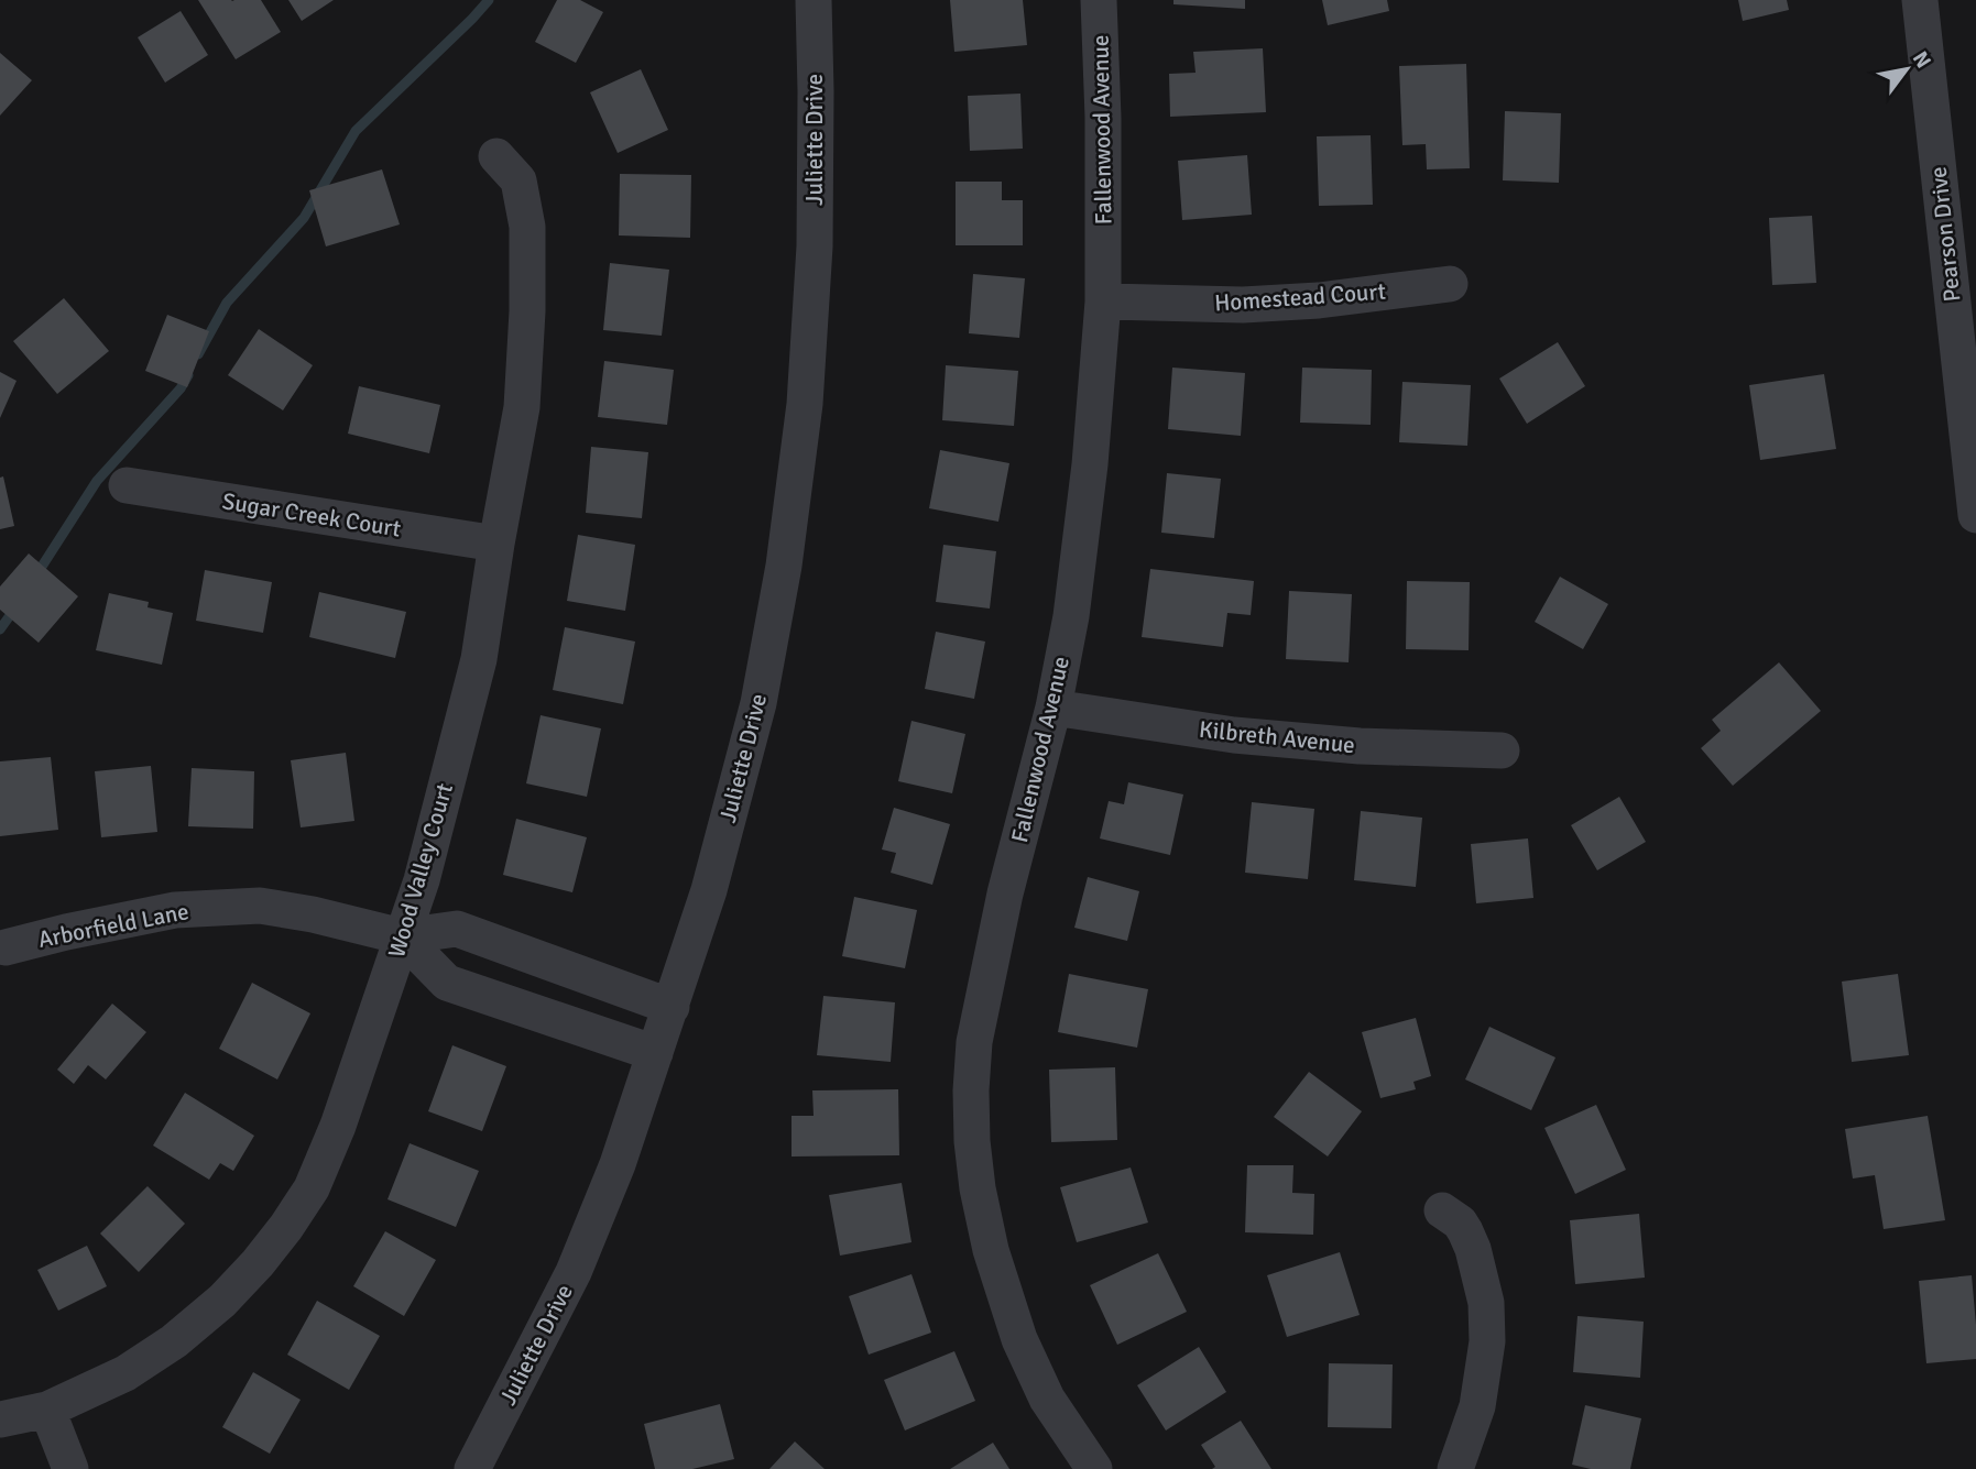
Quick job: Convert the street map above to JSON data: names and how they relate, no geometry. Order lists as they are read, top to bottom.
{
  "streets": {
    "street": [
      "Fallenwood Avenue",
      "Juliette Drive",
      "Pearson Drive",
      "Homestead Court",
      "Sugar Creek Court",
      "Kilbreth Avenue",
      "Wood Valley Court",
      "Arborfield Lane"
    ]
  },
  "crossings": [
    ["Fallenwood Avenue", "Homestead Court"],
    ["Fallenwood Avenue", "Kilbreth Avenue"],
    ["Juliette Drive", "Arborfield Lane"],
    ["Sugar Creek Court", "Wood Valley Court"],
    ["Wood Valley Court", "Arborfield Lane"]
  ],
  "north": "top right"
}
